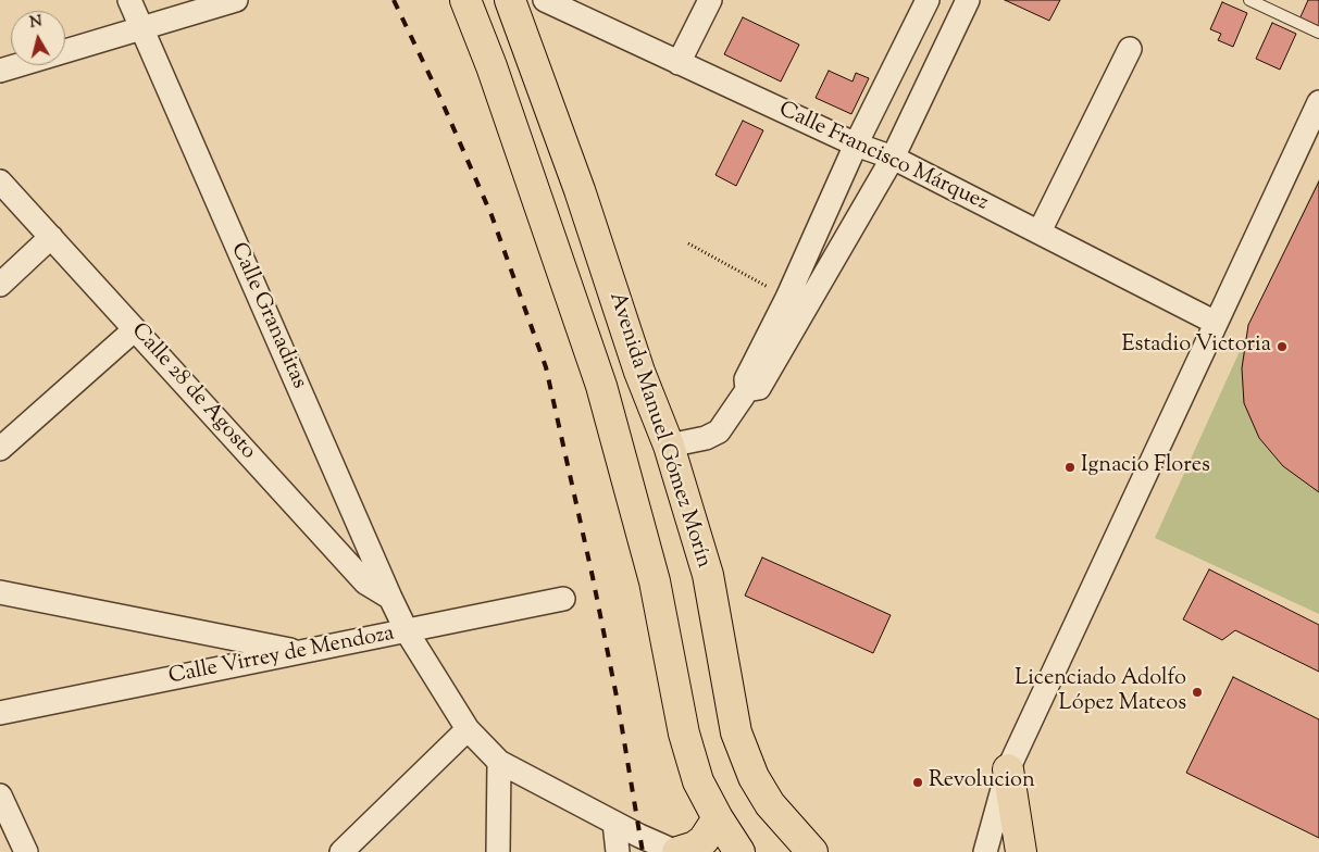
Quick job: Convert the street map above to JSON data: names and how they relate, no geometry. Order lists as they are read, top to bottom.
{
  "streets": {
    "main road": ["Avenida Manuel Gómez Morín"],
    "street": [
      "Calle Francisco Márquez",
      "Calle Granaditas",
      "Calle 28 de Agosto",
      "Calle Virrey de Mendoza"
    ]
  },
  "crossings": [
    ["Calle Granaditas", "Calle 28 de Agosto"],
    ["Calle Granaditas", "Calle Virrey de Mendoza"]
  ],
  "places": [
    "Estadio Victoria",
    "Ignacio Flores",
    "Licenciado Adolfo López Mateos",
    "Revolucion"
  ],
  "north": "top"
}
